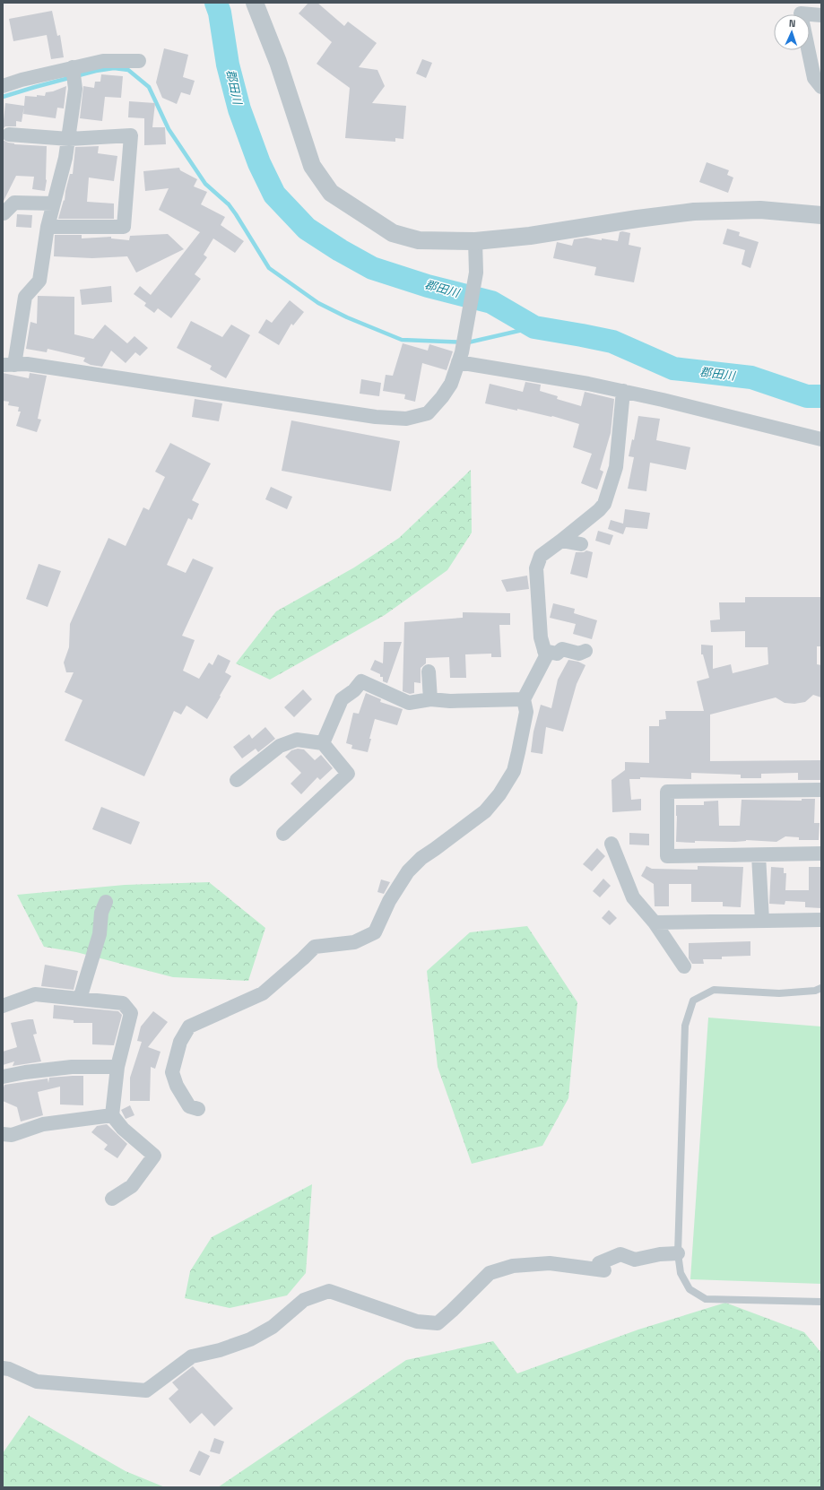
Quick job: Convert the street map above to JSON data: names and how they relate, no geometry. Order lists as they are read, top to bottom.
{
  "water": ["郡田川"],
  "north": "top"
}
